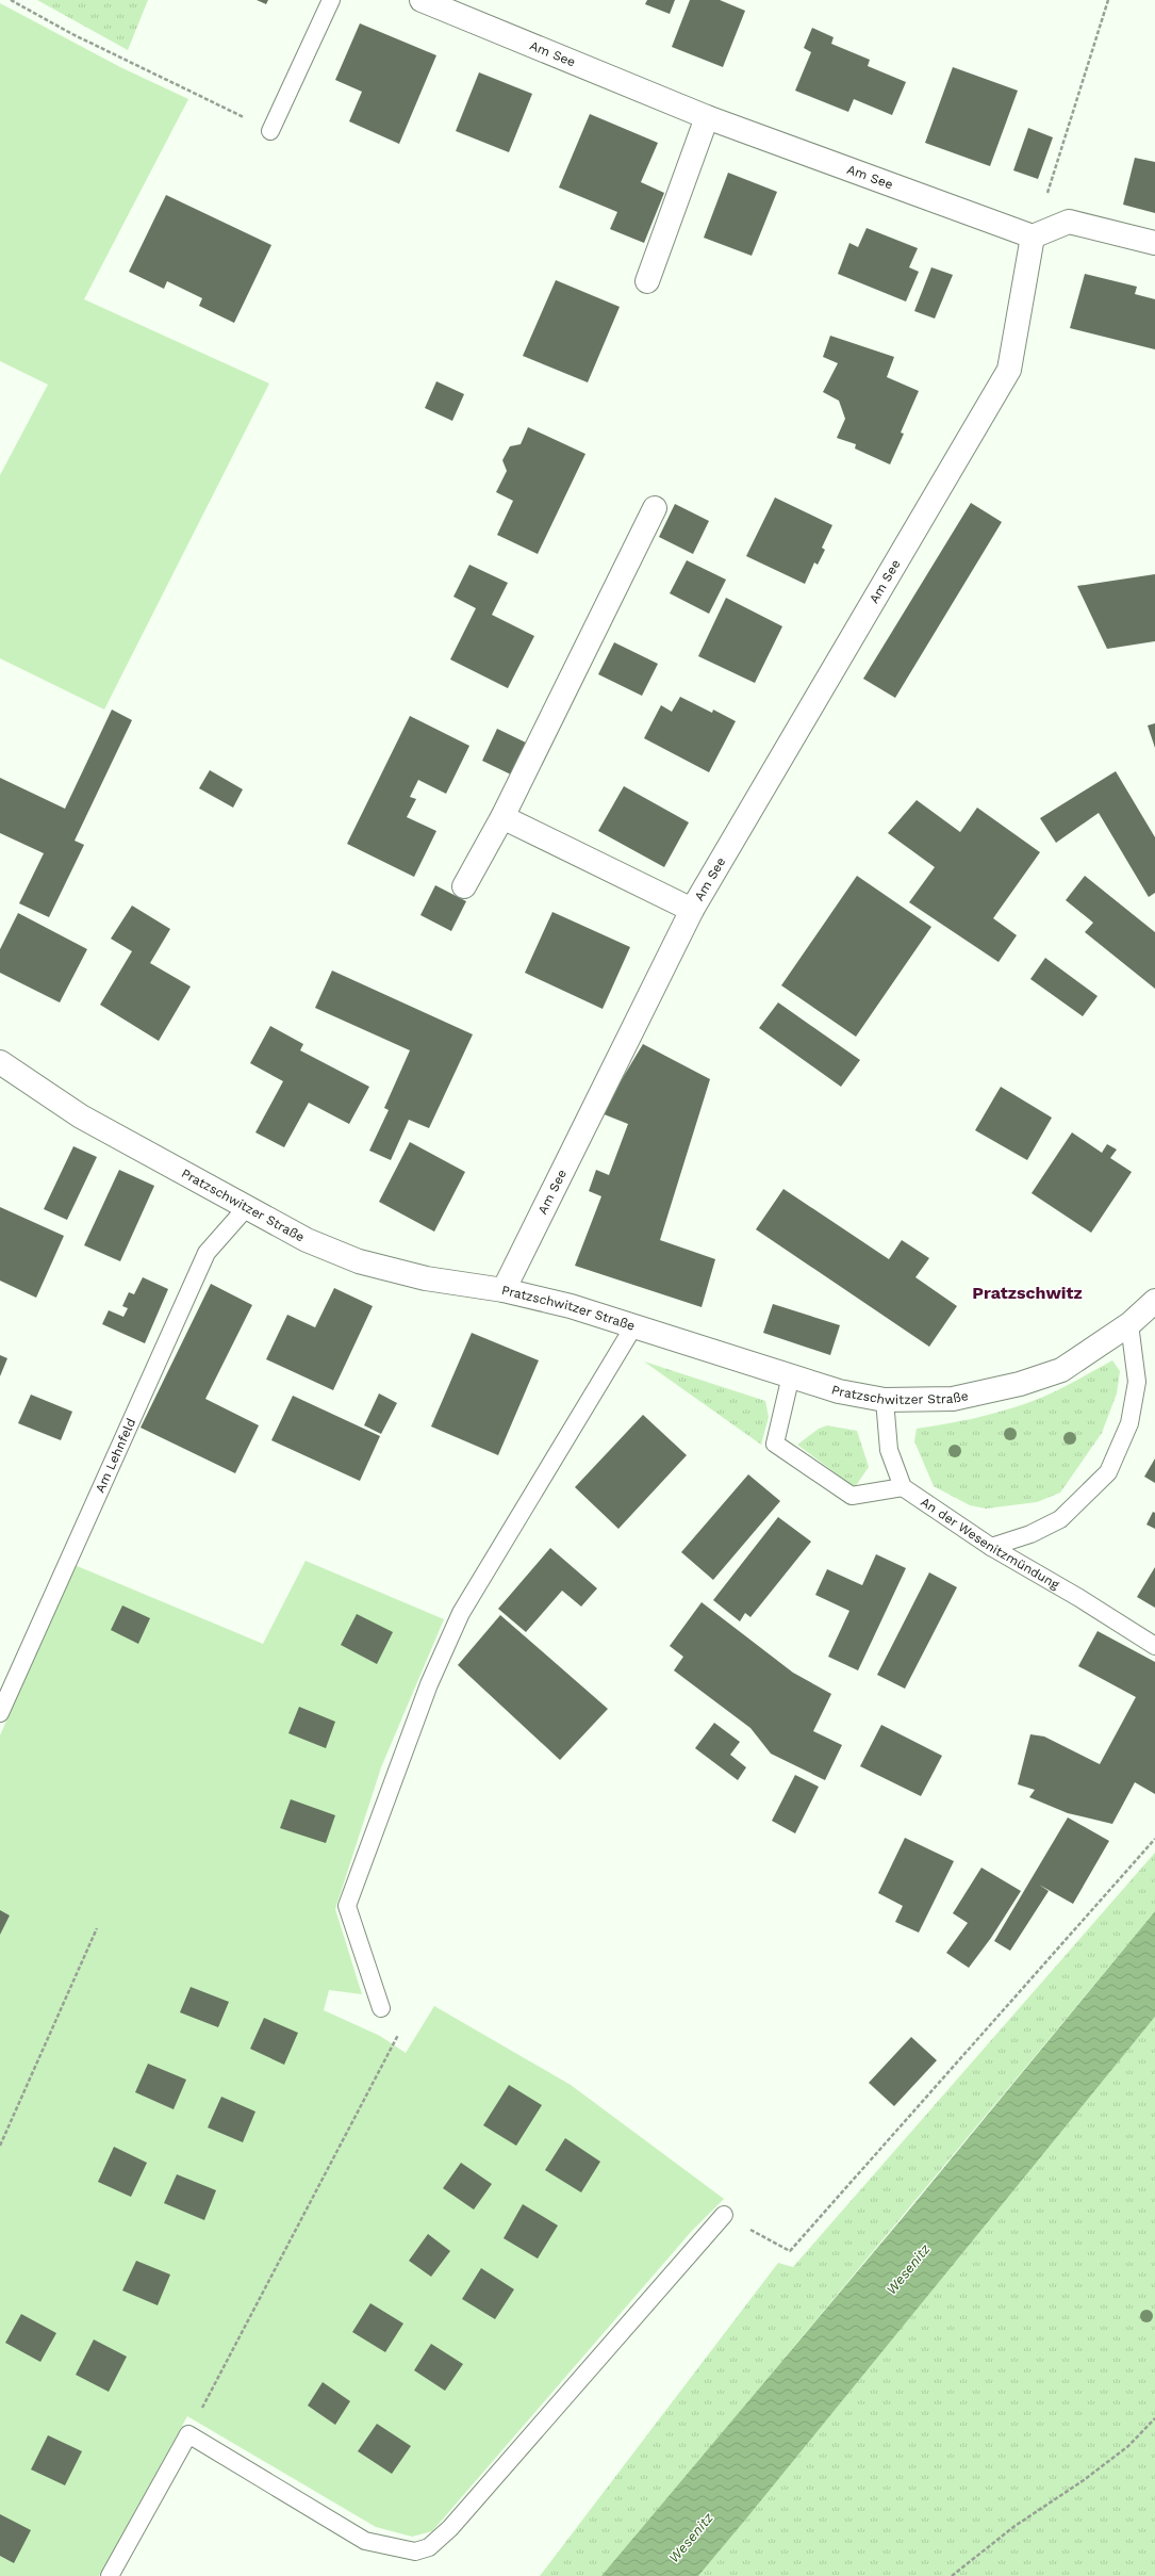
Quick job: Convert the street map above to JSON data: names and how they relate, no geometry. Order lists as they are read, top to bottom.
{
  "streets": {
    "street": ["Am See", "Pratzschwitzer Straße"],
    "lane": ["Am Lehnfeld", "An der Wesenitzmündung"]
  },
  "crossings": [
    ["Am See", "Pratzschwitzer Straße"],
    ["Pratzschwitzer Straße", "Am Lehnfeld"]
  ],
  "districts": ["Pratzschwitz"],
  "water": ["Wesenitz"]
}
